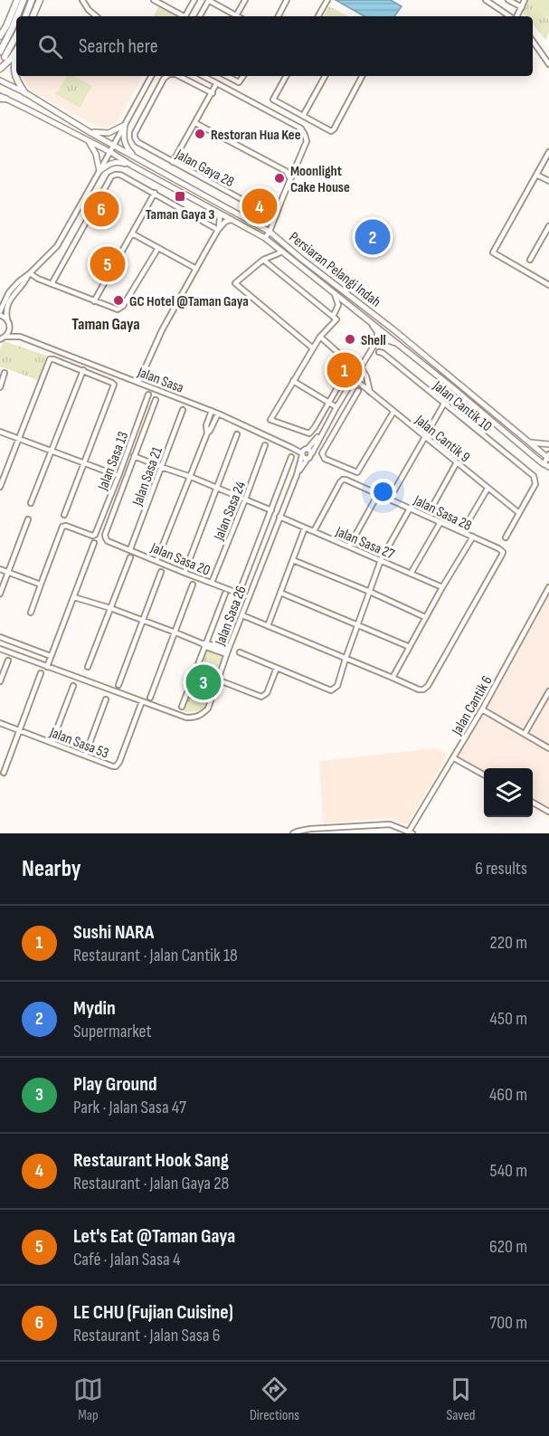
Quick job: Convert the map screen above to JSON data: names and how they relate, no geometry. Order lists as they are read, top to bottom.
{
  "streets": {
    "main road": ["Persiaran Pelangi Indah"],
    "street": [
      "Jalan Gaya 28",
      "Jalan Sasa",
      "Jalan Cantik 10",
      "Jalan Cantik 9",
      "Jalan Sasa 13",
      "Jalan Sasa 21",
      "Jalan Sasa 24",
      "Jalan Sasa 28",
      "Jalan Sasa 27",
      "Jalan Sasa 20",
      "Jalan Sasa 26",
      "Jalan Cantik 6",
      "Jalan Sasa 53"
    ]
  },
  "crossings": [
    ["Jalan Sasa", "Jalan Sasa 26"],
    ["Jalan Cantik 10", "Jalan Cantik 9"],
    ["Jalan Sasa 21", "Jalan Sasa 20"],
    ["Jalan Sasa 24", "Jalan Sasa 20"],
    ["Jalan Sasa 28", "Jalan Sasa 27"],
    ["Jalan Sasa 27", "Jalan Sasa 26"],
    ["Jalan Sasa 20", "Jalan Sasa 26"],
    ["Jalan Sasa 26", "Jalan Sasa 53"]
  ],
  "districts": ["Taman Gaya"],
  "places": {
    "other": [
      "Restoran Hua Kee",
      "Moonlight Cake House",
      "GC Hotel @Taman Gaya",
      "Shell"
    ],
    "transit": ["Taman Gaya 3"]
  },
  "page": {
    "search": "Search here",
    "pins": [
      "4",
      "6",
      "2",
      "5",
      "1",
      "3"
    ],
    "heading": ["Nearby", "6 results"],
    "list": [
      {
        "mark": "1",
        "name": "Sushi NARA",
        "note": "Restaurant · Jalan Cantik 18",
        "value": "220 m"
      },
      {
        "mark": "2",
        "name": "Mydin",
        "note": "Supermarket",
        "value": "450 m"
      },
      {
        "mark": "3",
        "name": "Play Ground",
        "note": "Park · Jalan Sasa 47",
        "value": "460 m"
      },
      {
        "mark": "4",
        "name": "Restaurant Hook Sang",
        "note": "Restaurant · Jalan Gaya 28",
        "value": "540 m"
      },
      {
        "mark": "5",
        "name": "Let's Eat @Taman Gaya",
        "note": "Café · Jalan Sasa 4",
        "value": "620 m"
      },
      {
        "mark": "6",
        "name": "LE CHU (Fujian Cuisine)",
        "note": "Restaurant · Jalan Sasa 6",
        "value": "700 m"
      }
    ],
    "nav": ["Map", "Directions", "Saved"]
  }
}
